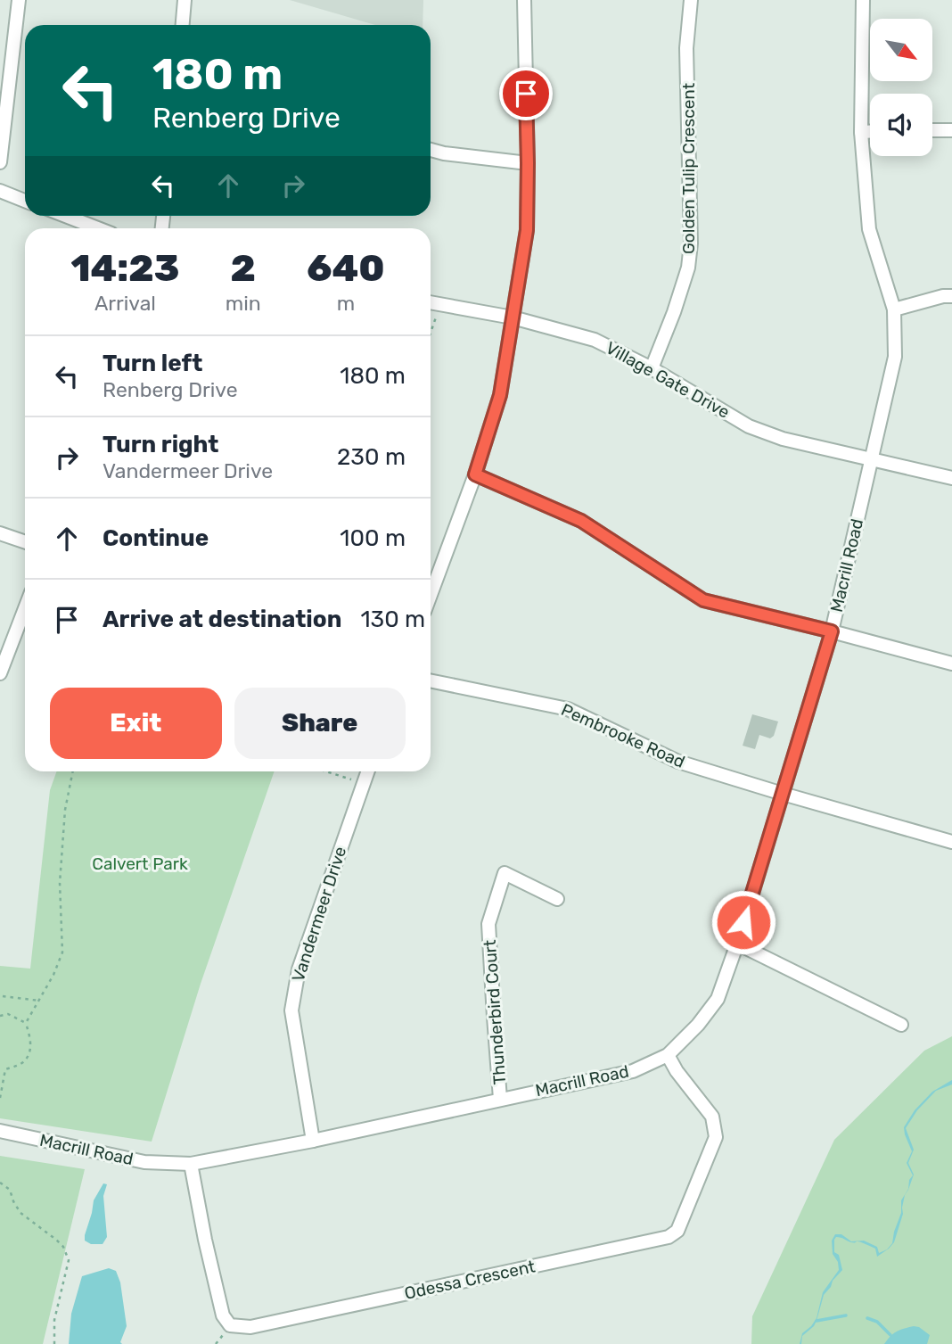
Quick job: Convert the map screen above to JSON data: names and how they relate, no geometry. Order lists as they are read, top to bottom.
{
  "streets": {
    "street": [
      "Golden Tulip Crescent",
      "Village Gate Drive",
      "Macrill Road",
      "Pembrooke Road",
      "Vandermeer Drive",
      "Thunderbird Court",
      "Odessa Crescent"
    ]
  },
  "crossings": [
    ["Golden Tulip Crescent", "Village Gate Drive"],
    ["Village Gate Drive", "Macrill Road"],
    ["Macrill Road", "Pembrooke Road"],
    ["Macrill Road", "Vandermeer Drive"],
    ["Macrill Road", "Thunderbird Court"],
    ["Macrill Road", "Odessa Crescent"]
  ],
  "parks": ["Calvert Park"],
  "north": "bottom right",
  "page": {
    "turn": ["180 m", "Renberg Drive"],
    "eta": [
      "14:23",
      "Arrival",
      "2",
      "min",
      "640",
      "m"
    ],
    "list": [
      {
        "name": "Turn left",
        "note": "Renberg Drive",
        "value": "180 m"
      },
      {
        "name": "Turn right",
        "note": "Vandermeer Drive",
        "value": "230 m"
      },
      {
        "name": "Continue",
        "value": "100 m"
      },
      {
        "name": "Arrive at destination",
        "value": "130 m"
      }
    ],
    "buttons": ["Exit", "Share"]
  }
}
